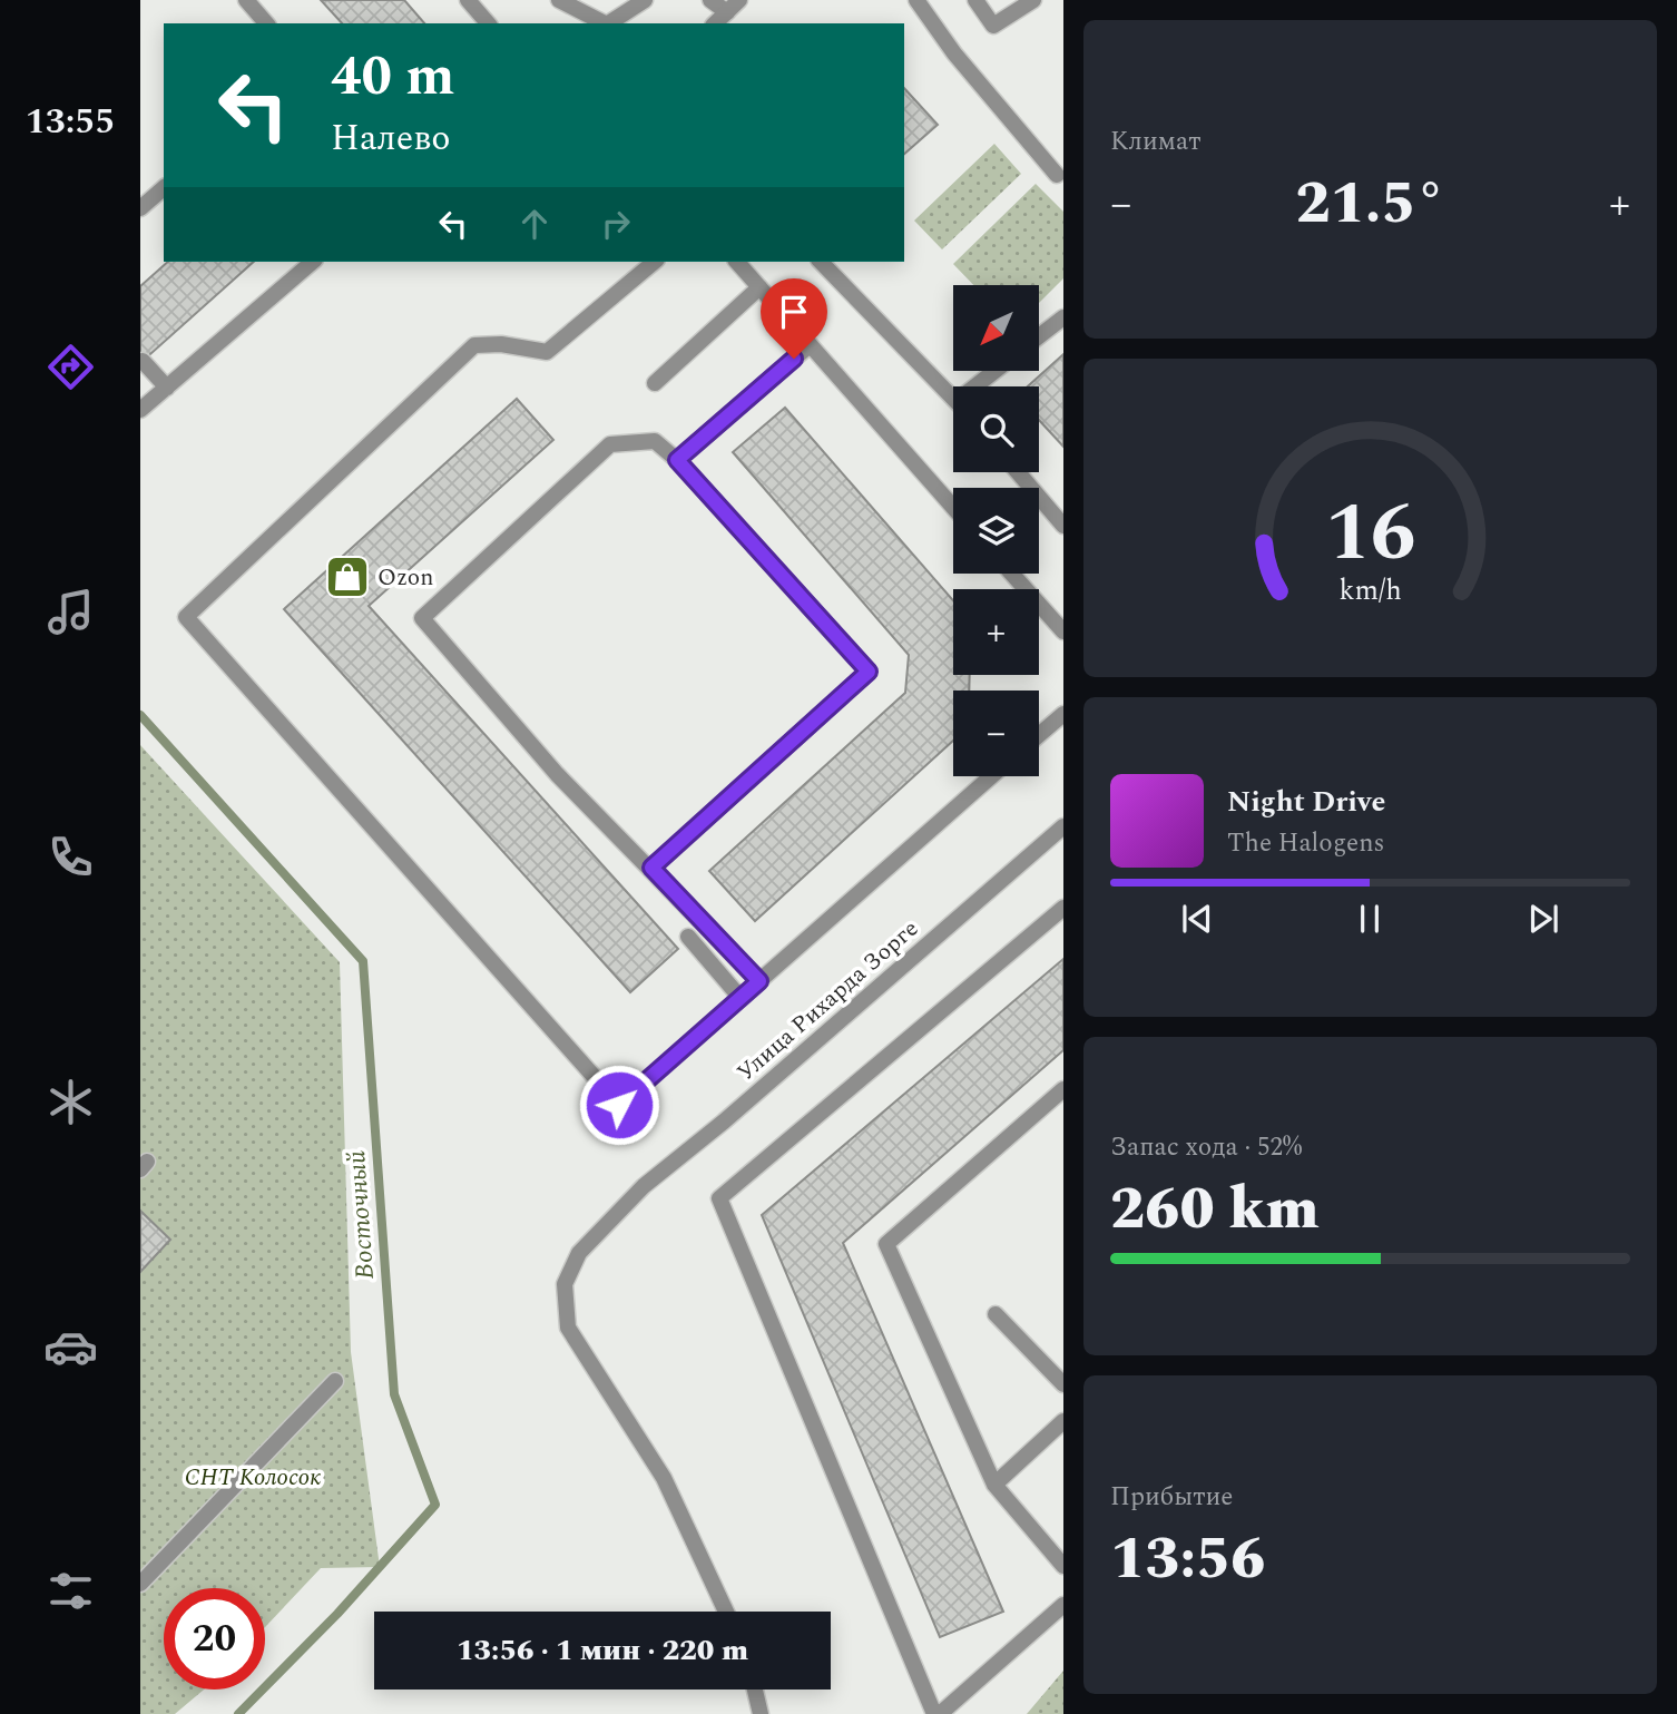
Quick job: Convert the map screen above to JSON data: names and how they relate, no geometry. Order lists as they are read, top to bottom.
{
  "streets": {
    "street": ["Улица Рихарда Зорге"]
  },
  "water": ["Восточный"],
  "parks": ["СНТ Колосок"],
  "places": {
    "shop": ["Ozon"]
  },
  "north": "bottom left",
  "page": {
    "tabs": "13:55",
    "tile": [
      "Климат",
      ["Запас хода · 52%", "260 km"],
      ["Прибытие", "13:56"]
    ],
    "turn": ["40 m", "Налево"],
    "heat": ["−", "21.5°", "+"],
    "map_buttons": ["+", "−"],
    "song": ["Night Drive", "The Halogens"],
    "limit": "20",
    "trip": "13:56 · 1 мин · 220 m",
    "gauge": ["16", "km/h"]
  }
}
